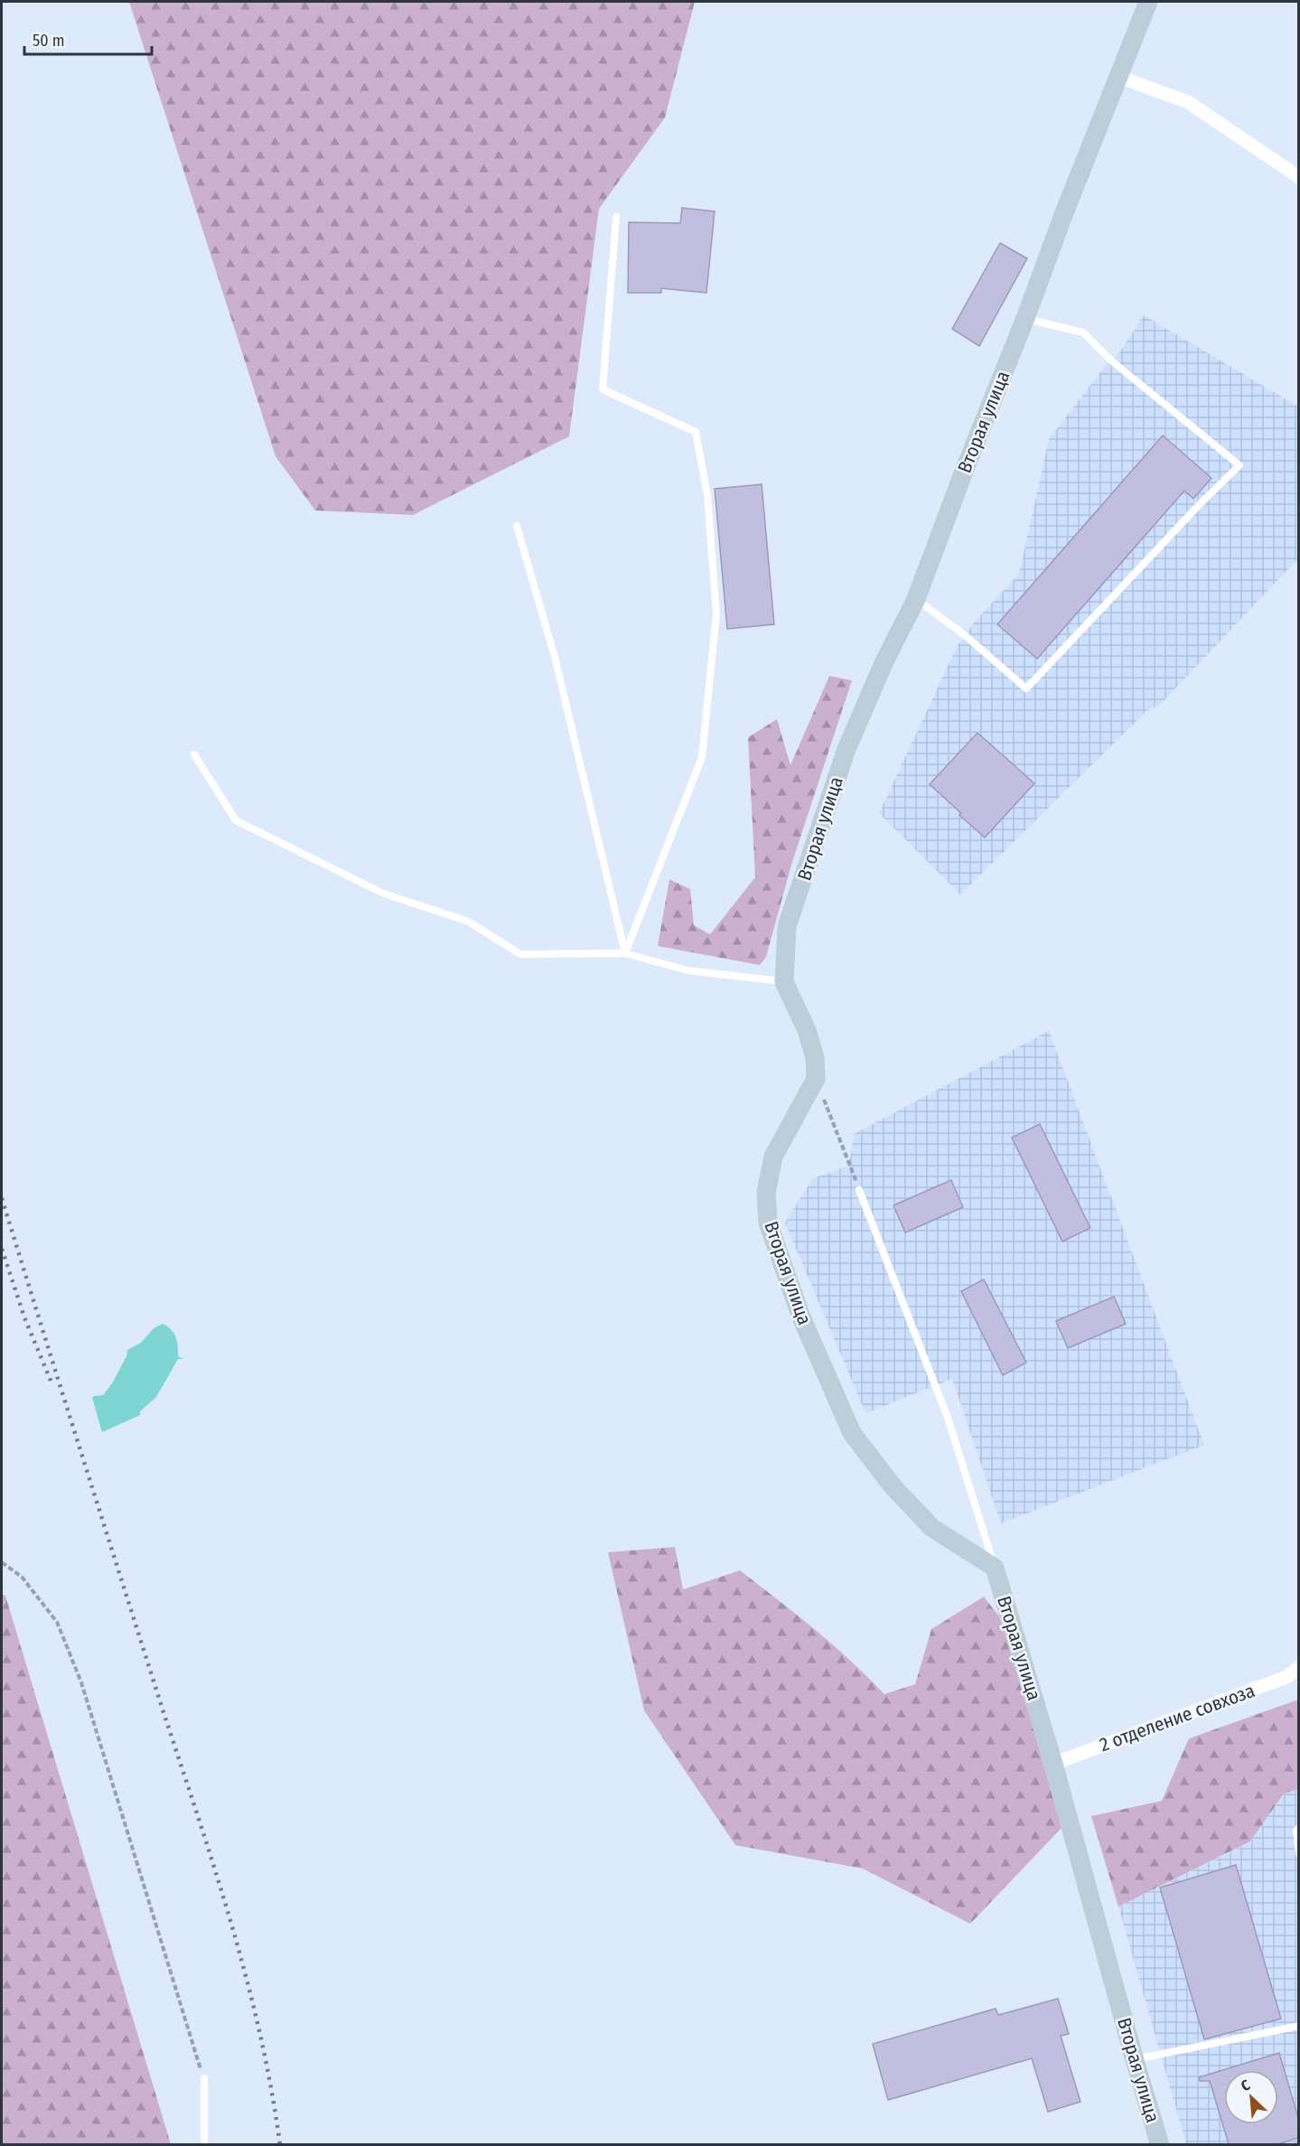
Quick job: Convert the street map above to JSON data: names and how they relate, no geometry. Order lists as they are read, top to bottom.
{
  "streets": {
    "street": ["Вторая улица", "2 отделение совхоза"]
  },
  "crossings": [
    ["Вторая улица", "2 отделение совхоза"]
  ],
  "scale_bar": "50 m",
  "north": "top left"
}
